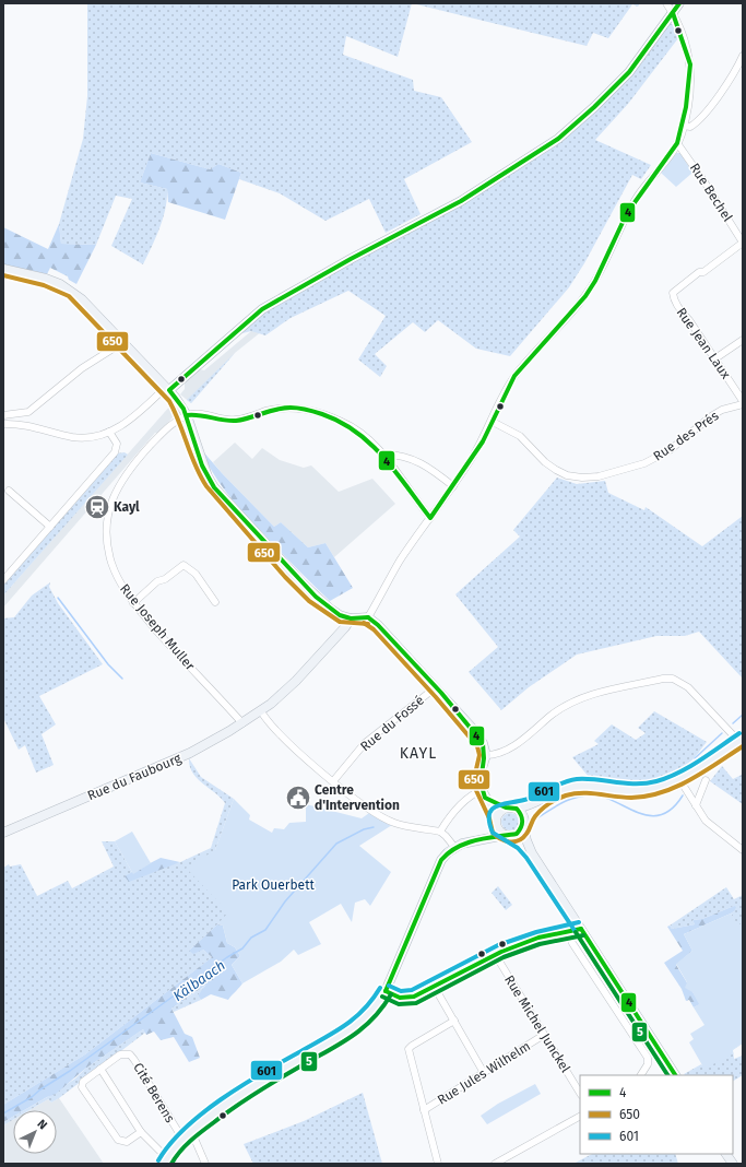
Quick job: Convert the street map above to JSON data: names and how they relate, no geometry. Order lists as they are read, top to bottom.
{
  "streets": {
    "main road": ["Rue du Faubourg"],
    "street": [
      "Rue Bechel",
      "Rue Jean Laux",
      "Rue des Prés",
      "Rue Joseph Muller",
      "Rue du Fossé",
      "Rue Michel Junckel",
      "Rue Jules Wilhelm",
      "Cité Berens"
    ]
  },
  "crossings": [
    ["Rue Bechel", "Rue Jean Laux"],
    ["Rue Joseph Muller", "Rue du Faubourg"],
    ["Rue Michel Junckel", "Rue Jules Wilhelm"]
  ],
  "districts": ["KAYL"],
  "water": ["Kälbaach"],
  "parks": ["Park Ouerbett"],
  "places": {
    "station": ["Kayl"],
    "public building": ["Centre d'Intervention"]
  },
  "lines": [
    "transit line 4",
    "transit line 650",
    "transit line 601",
    "transit line 5"
  ],
  "legend": ["4", "650", "601"],
  "north": "top right"
}
